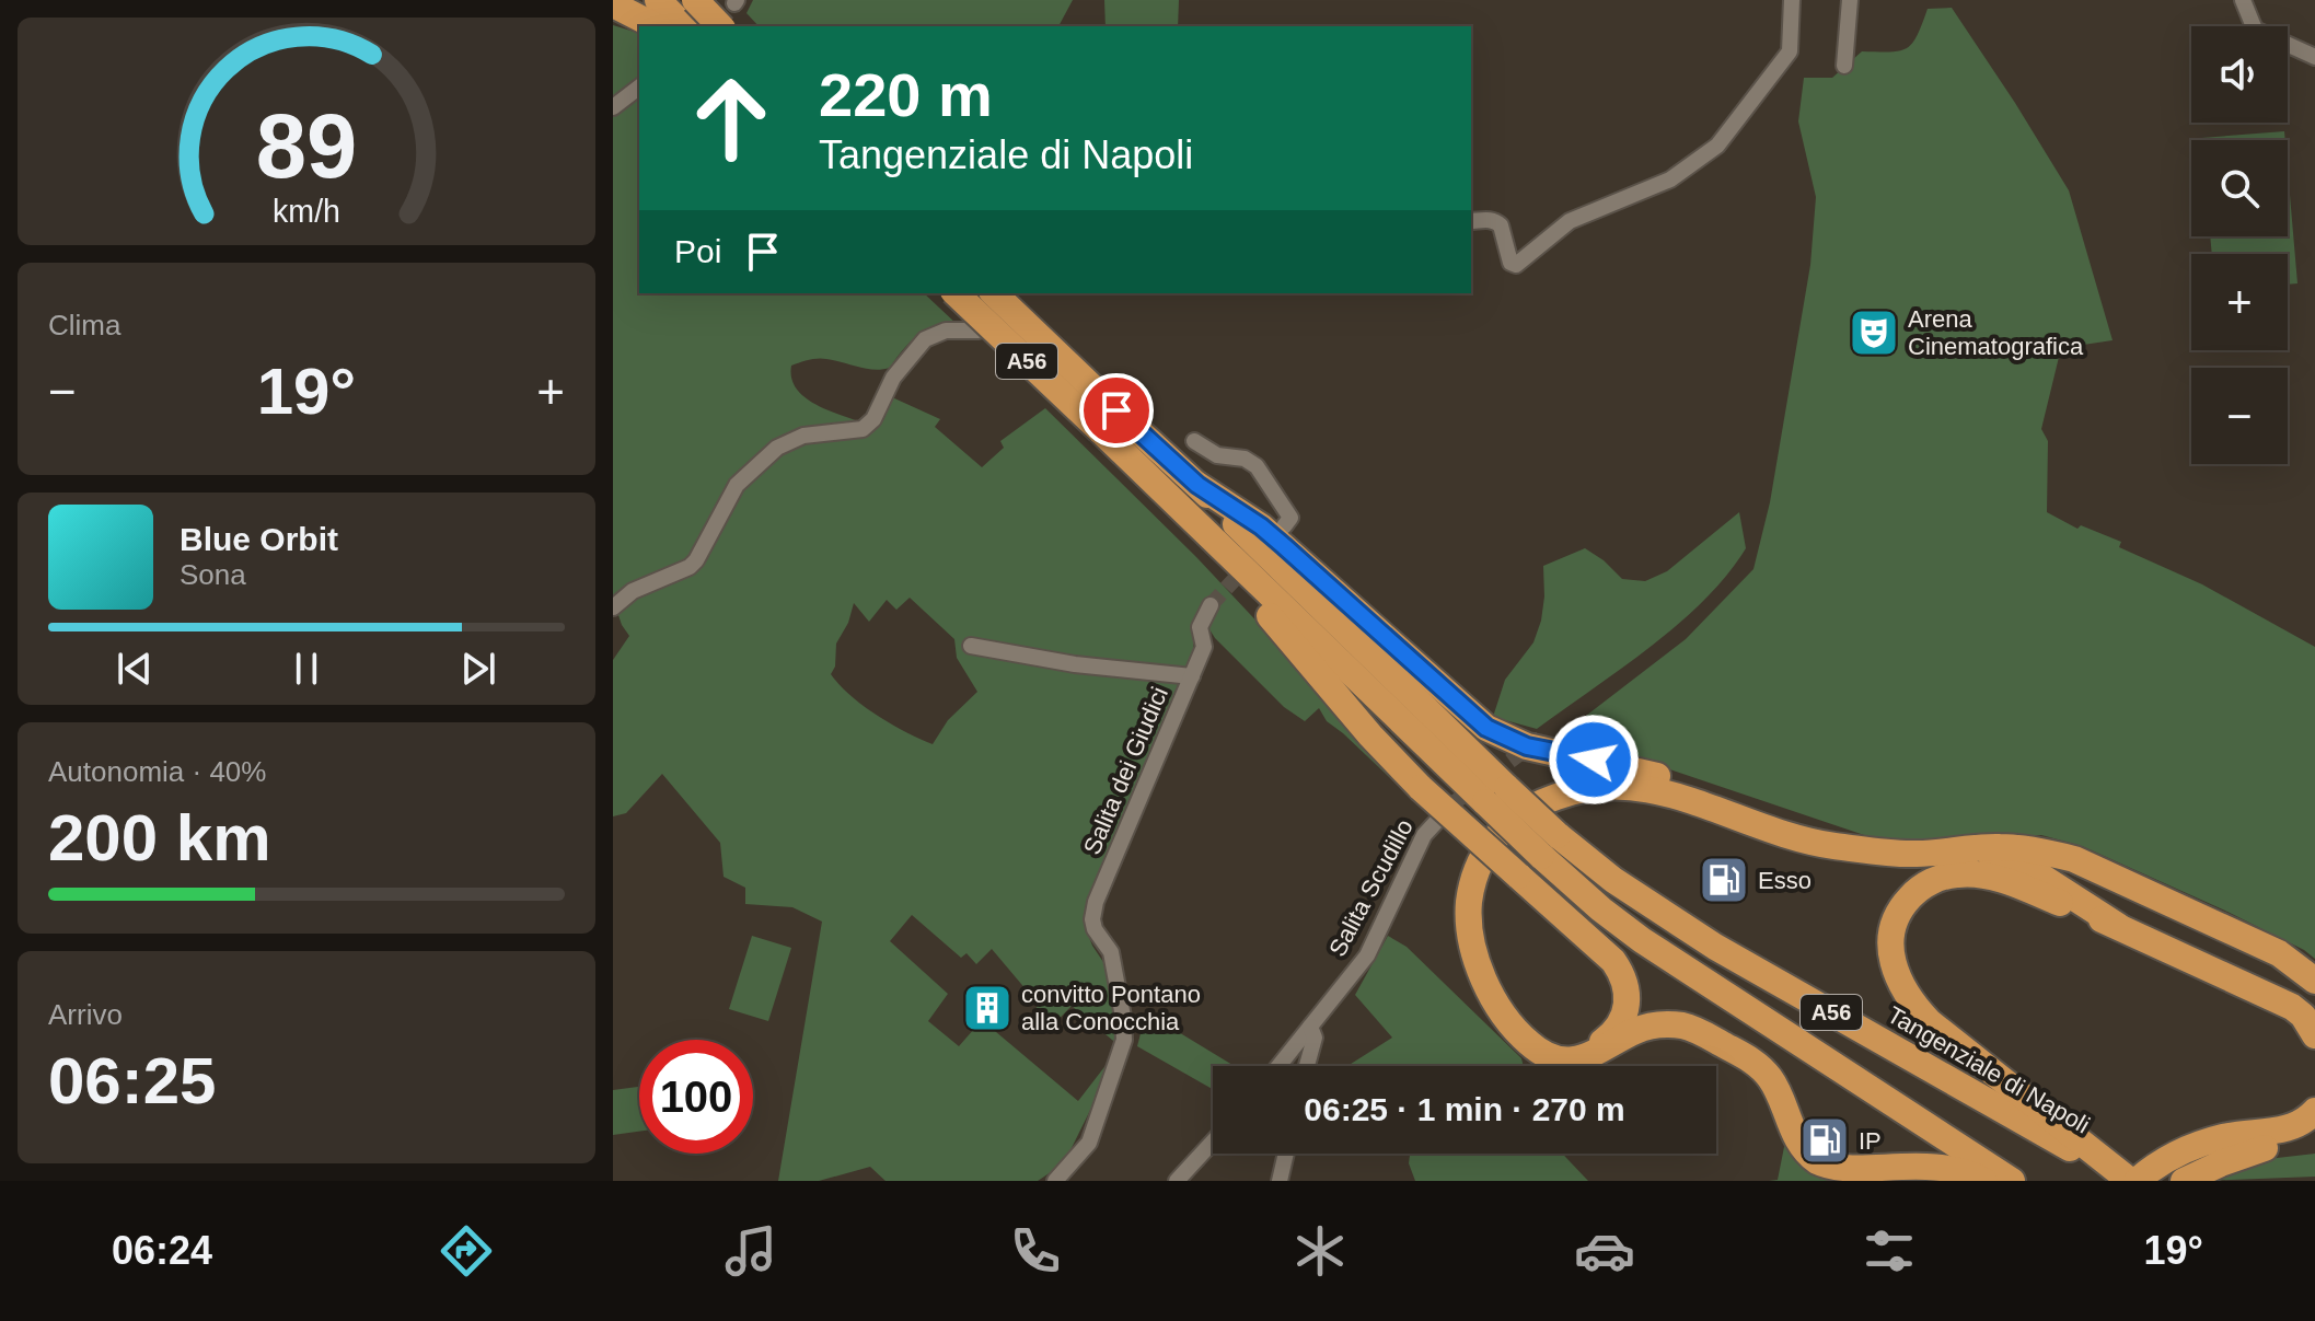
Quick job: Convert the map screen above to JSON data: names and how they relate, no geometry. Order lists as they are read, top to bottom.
{
  "streets": {
    "highway": ["A56", "Tangenziale di Napoli"],
    "street": ["Salita dei Giudici", "Salita Scudillo"]
  },
  "places": {
    "theatre": ["Arena Cinematografica"],
    "fuel station": ["Esso", "IP"],
    "building": ["convitto Pontano alla Conocchia"]
  },
  "page": {
    "map_buttons": ["+", "−"],
    "turn": ["220 m", "Tangenziale di Napoli"],
    "then": "Poi",
    "tile": [
      "Clima",
      ["Autonomia · 40%", "200 km"],
      ["Arrivo", "06:25"]
    ],
    "heat": ["−", "19°", "+"],
    "song": ["Blue Orbit", "Sona"],
    "limit": "100",
    "trip": "06:25 · 1 min · 270 m",
    "tabs": ["06:24", "19°"],
    "gauge": ["89", "km/h"]
  }
}
